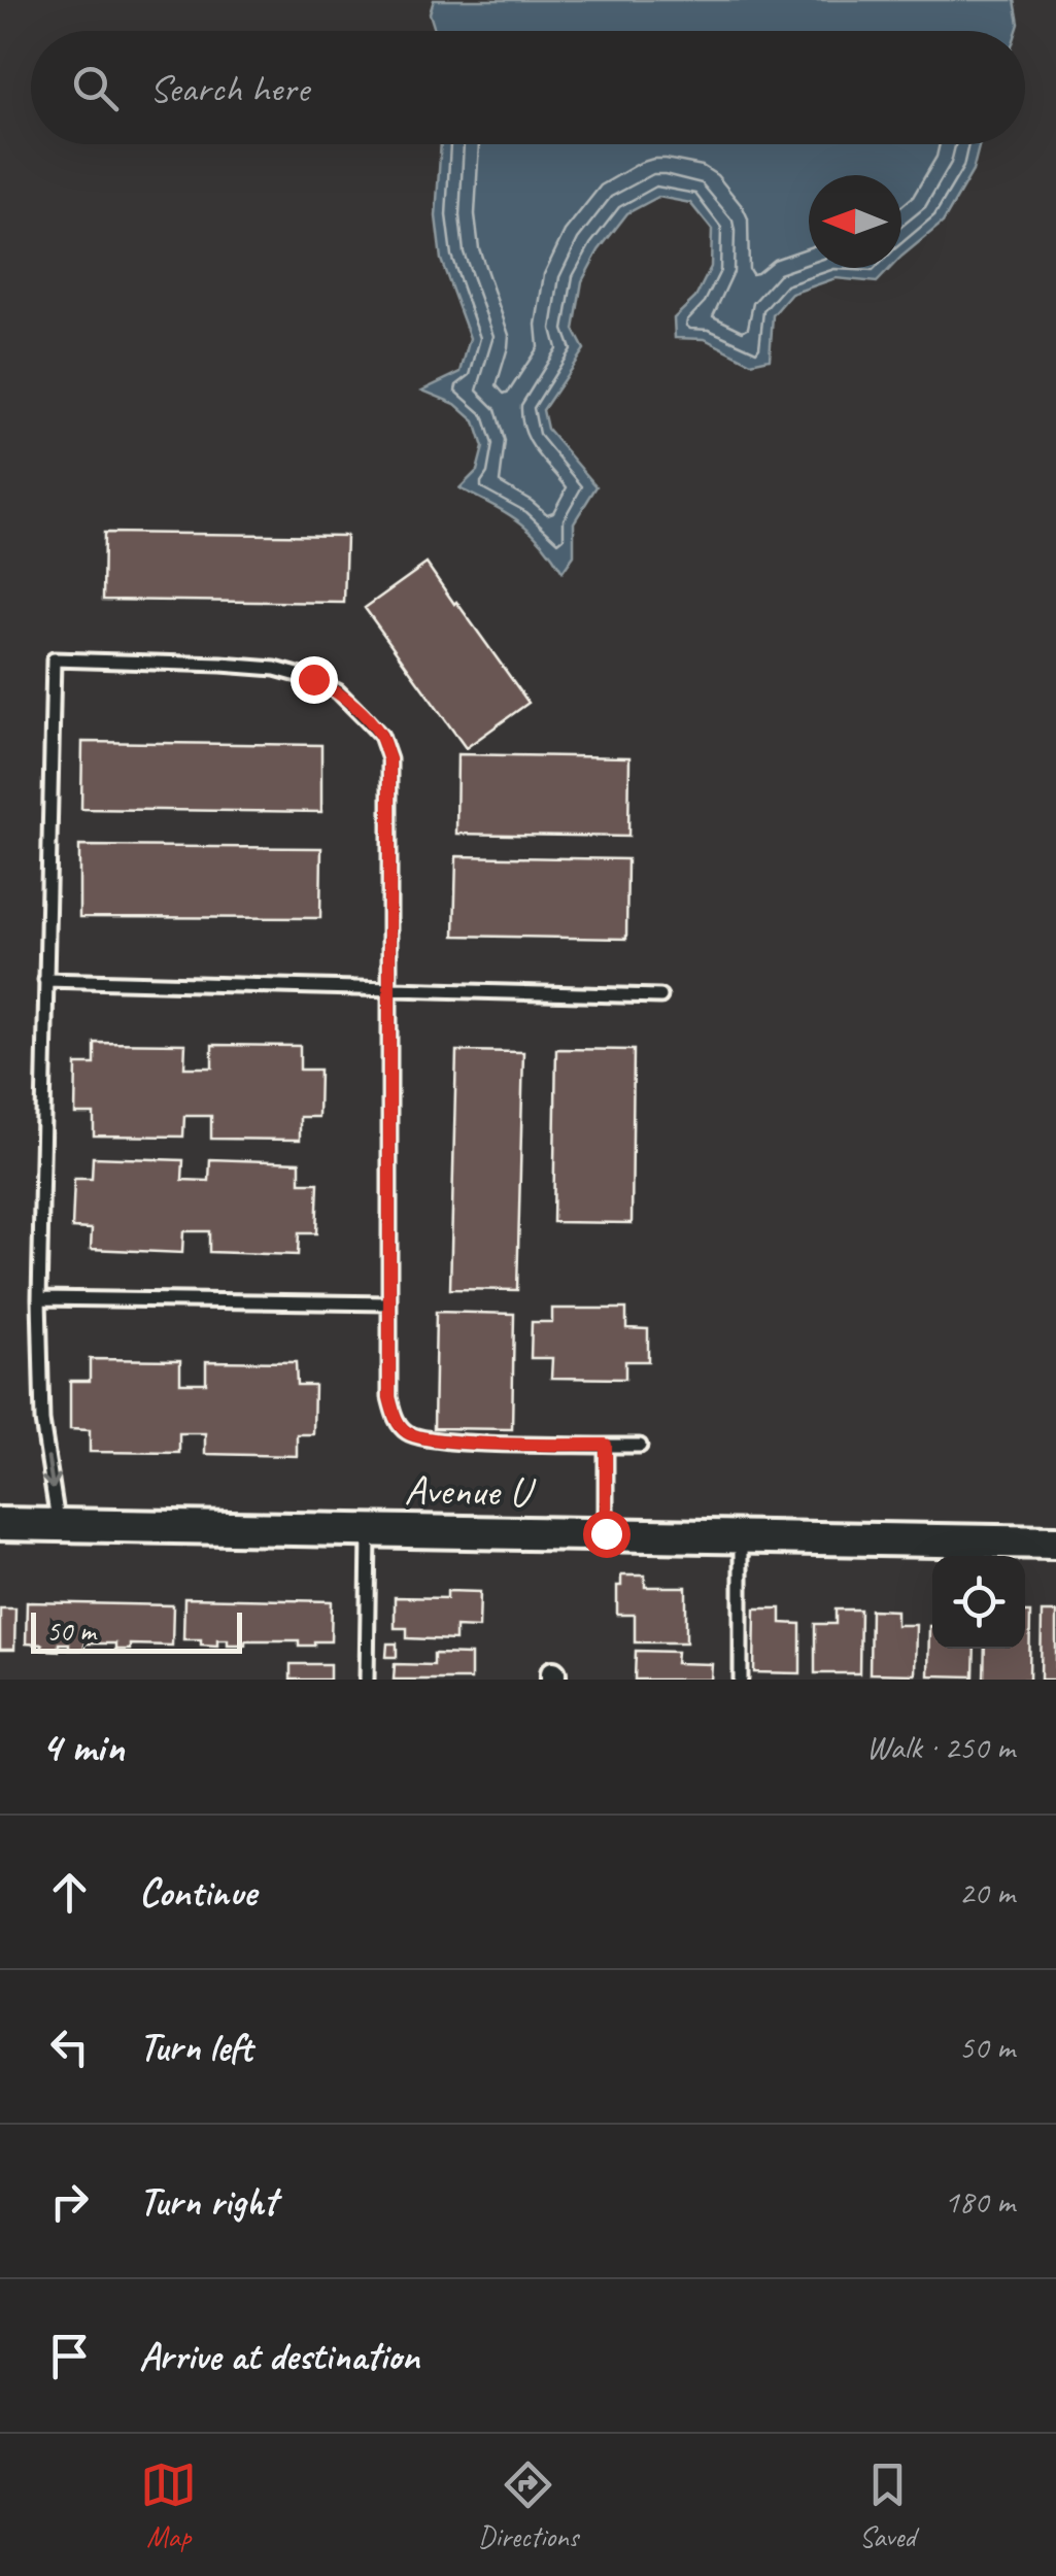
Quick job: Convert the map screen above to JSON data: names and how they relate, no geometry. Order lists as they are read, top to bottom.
{
  "streets": {
    "street": ["Avenue U"]
  },
  "scale_bar": "50 m",
  "north": "left",
  "page": {
    "search": "Search here",
    "scale": "50 m",
    "heading": ["4 min", "Walk · 250 m"],
    "list": [
      ["Continue", "20 m"],
      ["Turn left", "50 m"],
      ["Turn right", "180 m"],
      "Arrive at destination"
    ],
    "nav": ["Map", "Directions", "Saved"]
  }
}
